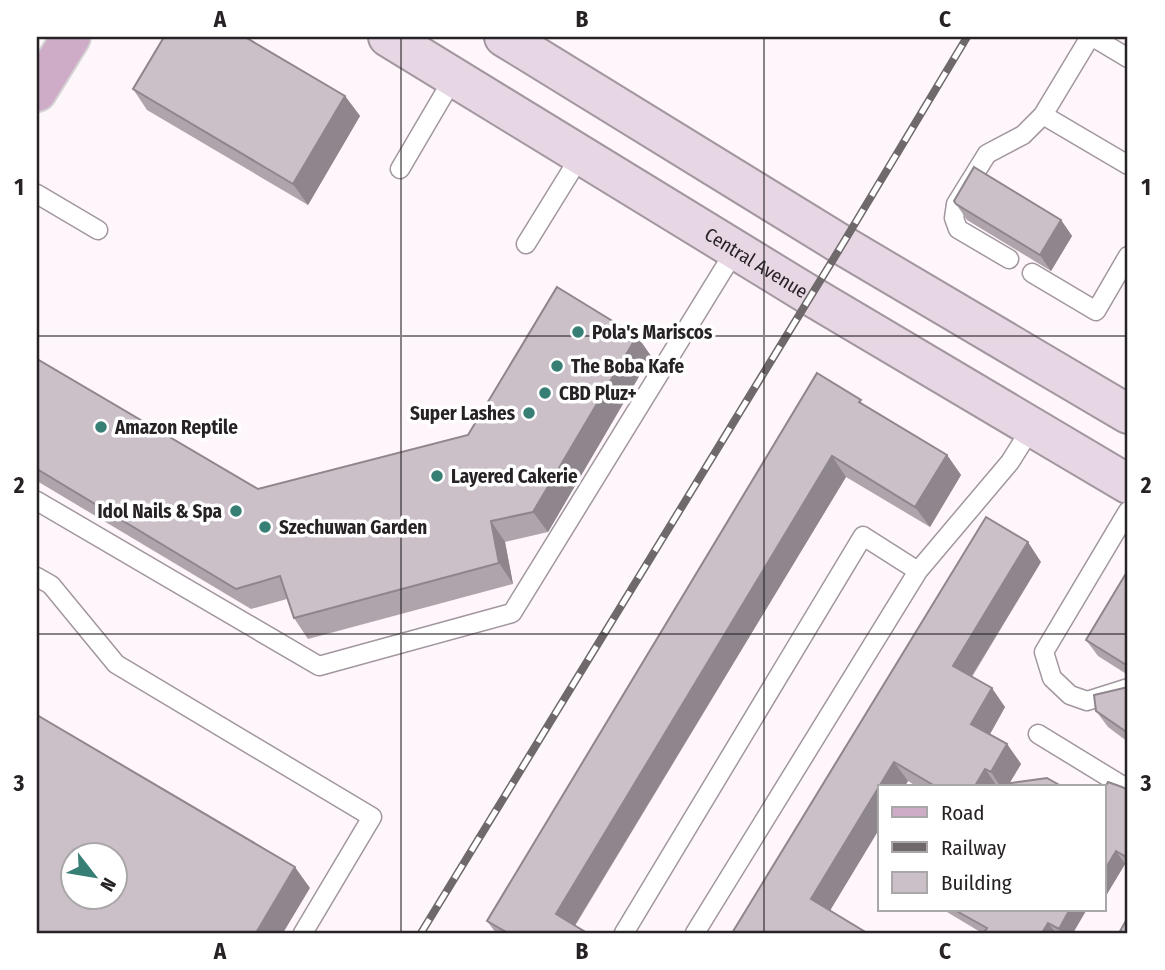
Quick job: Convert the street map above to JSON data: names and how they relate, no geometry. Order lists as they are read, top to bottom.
{
  "streets": {
    "main road": ["Central Avenue"]
  },
  "places": [
    "Pola's Mariscos",
    "The Boba Kafe",
    "CBD Pluz+",
    "Super Lashes",
    "Amazon Reptile",
    "Layered Cakerie",
    "Idol Nails & Spa",
    "Szechuwan Garden"
  ],
  "legend": ["Road", "Railway", "Building"],
  "north": "bottom right",
  "grid": {
    "columns": ["A", "B", "C"],
    "rows": ["1", "2", "3"]
  }
}
